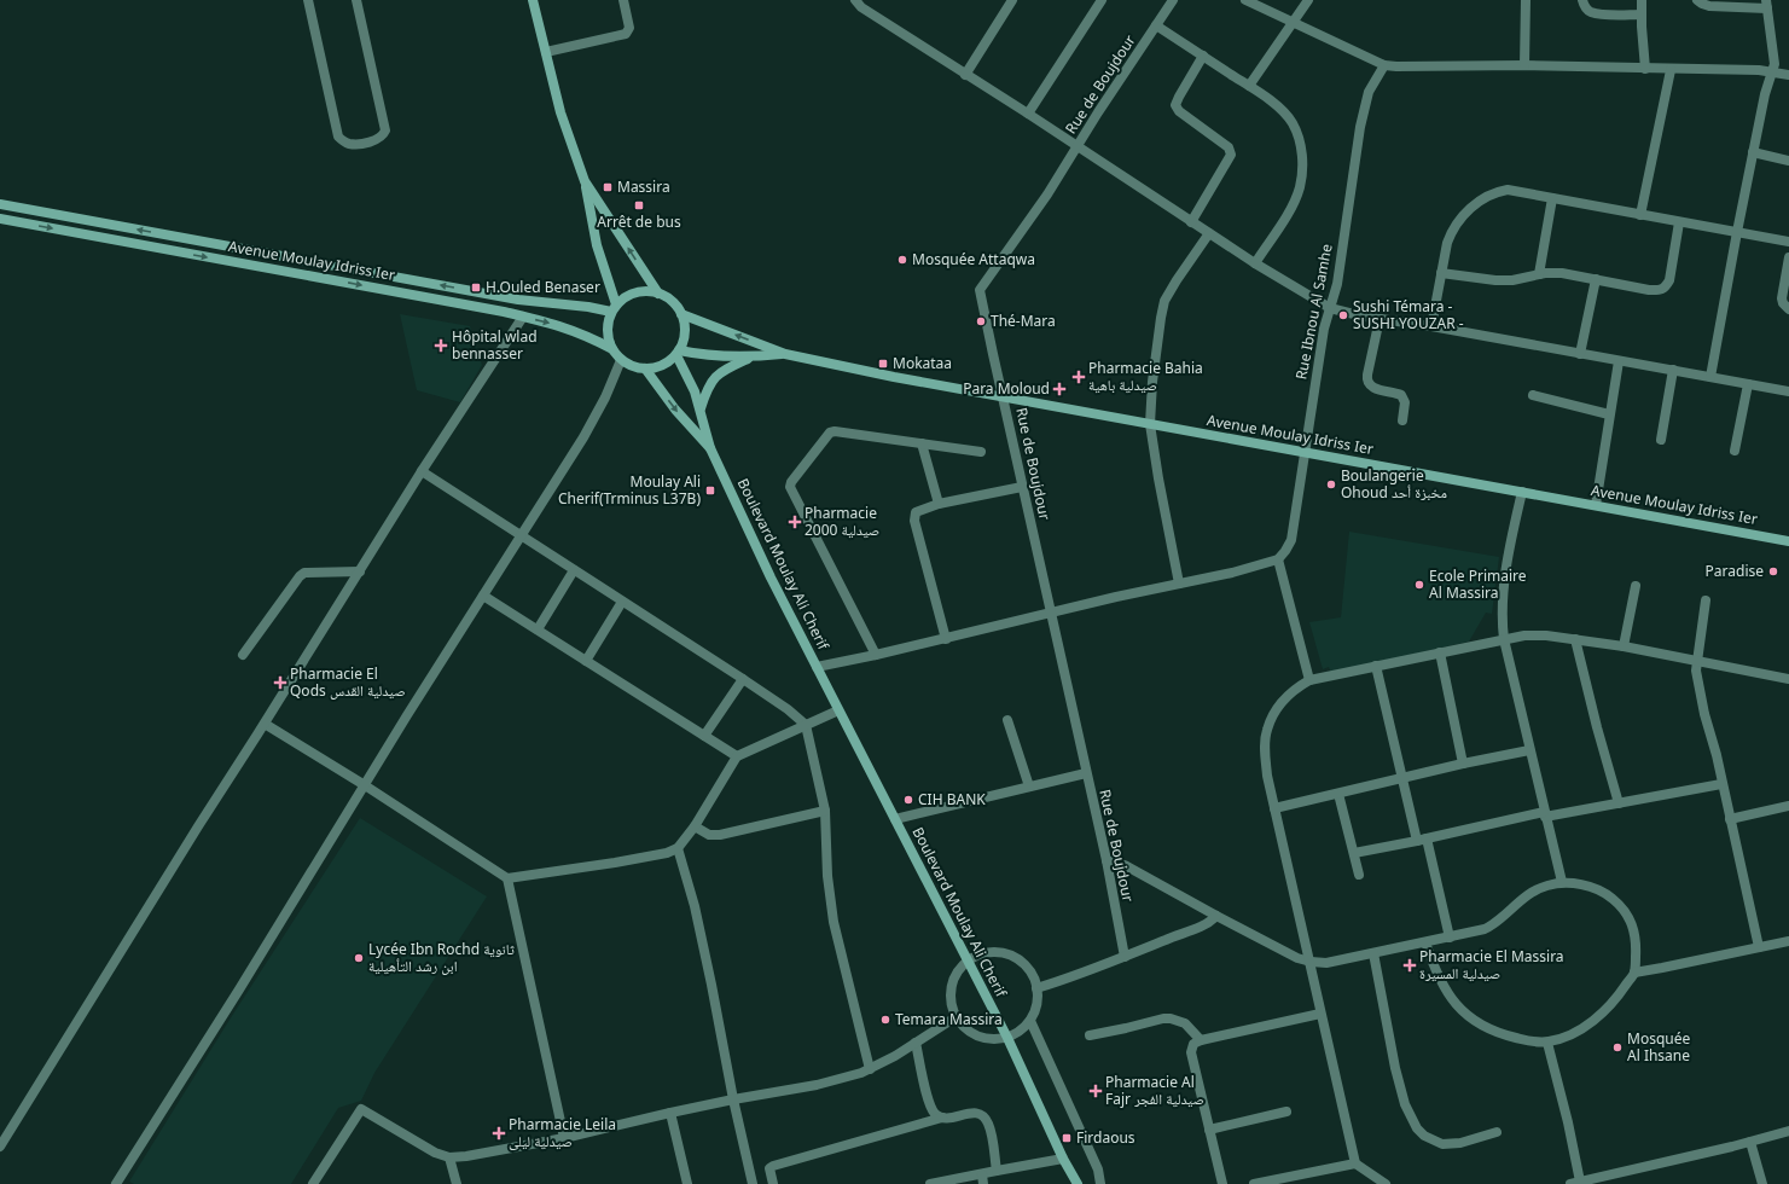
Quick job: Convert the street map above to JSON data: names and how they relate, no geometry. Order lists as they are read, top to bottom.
{
  "streets": {
    "main road": ["Avenue Moulay Idriss Ier", "Boulevard Moulay Ali Cherif"],
    "street": ["Rue de Boujdour", "Rue Ibnou Al Samhe"]
  },
  "crossings": [
    ["Rue de Boujdour", "Avenue Moulay Idriss Ier"],
    ["Avenue Moulay Idriss Ier", "Rue Ibnou Al Samhe"],
    ["Avenue Moulay Idriss Ier", "Boulevard Moulay Ali Cherif"]
  ],
  "places": {
    "transit": [
      "Massira",
      "Arrêt de bus",
      "H.Ouled Benaser",
      "Mokataa",
      "Moulay Ali Cherif(Trminus L37B)",
      "Firdaous"
    ],
    "other": [
      "Mosquée Attaqwa",
      "Sushi Témara - SUSHI YOUZAR -",
      "Thé-Mara",
      "Boulangerie Ohoud مخبزة أحد",
      "Paradise",
      "Ecole Primaire Al Massira",
      "CIH BANK",
      "Lycée Ibn Rochd ثانوية ابن رشد التأهيلية",
      "Temara Massira",
      "Mosquée Al Ihsane"
    ],
    "health": [
      "Hôpital wlad bennasser",
      "Pharmacie Bahia صيدلية باهية",
      "Para Moloud",
      "Pharmacie 2000 صيدلية",
      "Pharmacie El Qods صيدلية القدس",
      "Pharmacie El Massira صيدلية المسيرة",
      "Pharmacie Al Fajr صيدلية الفجر",
      "Pharmacie Leila صيدلية ليلى"
    ]
  }
}
